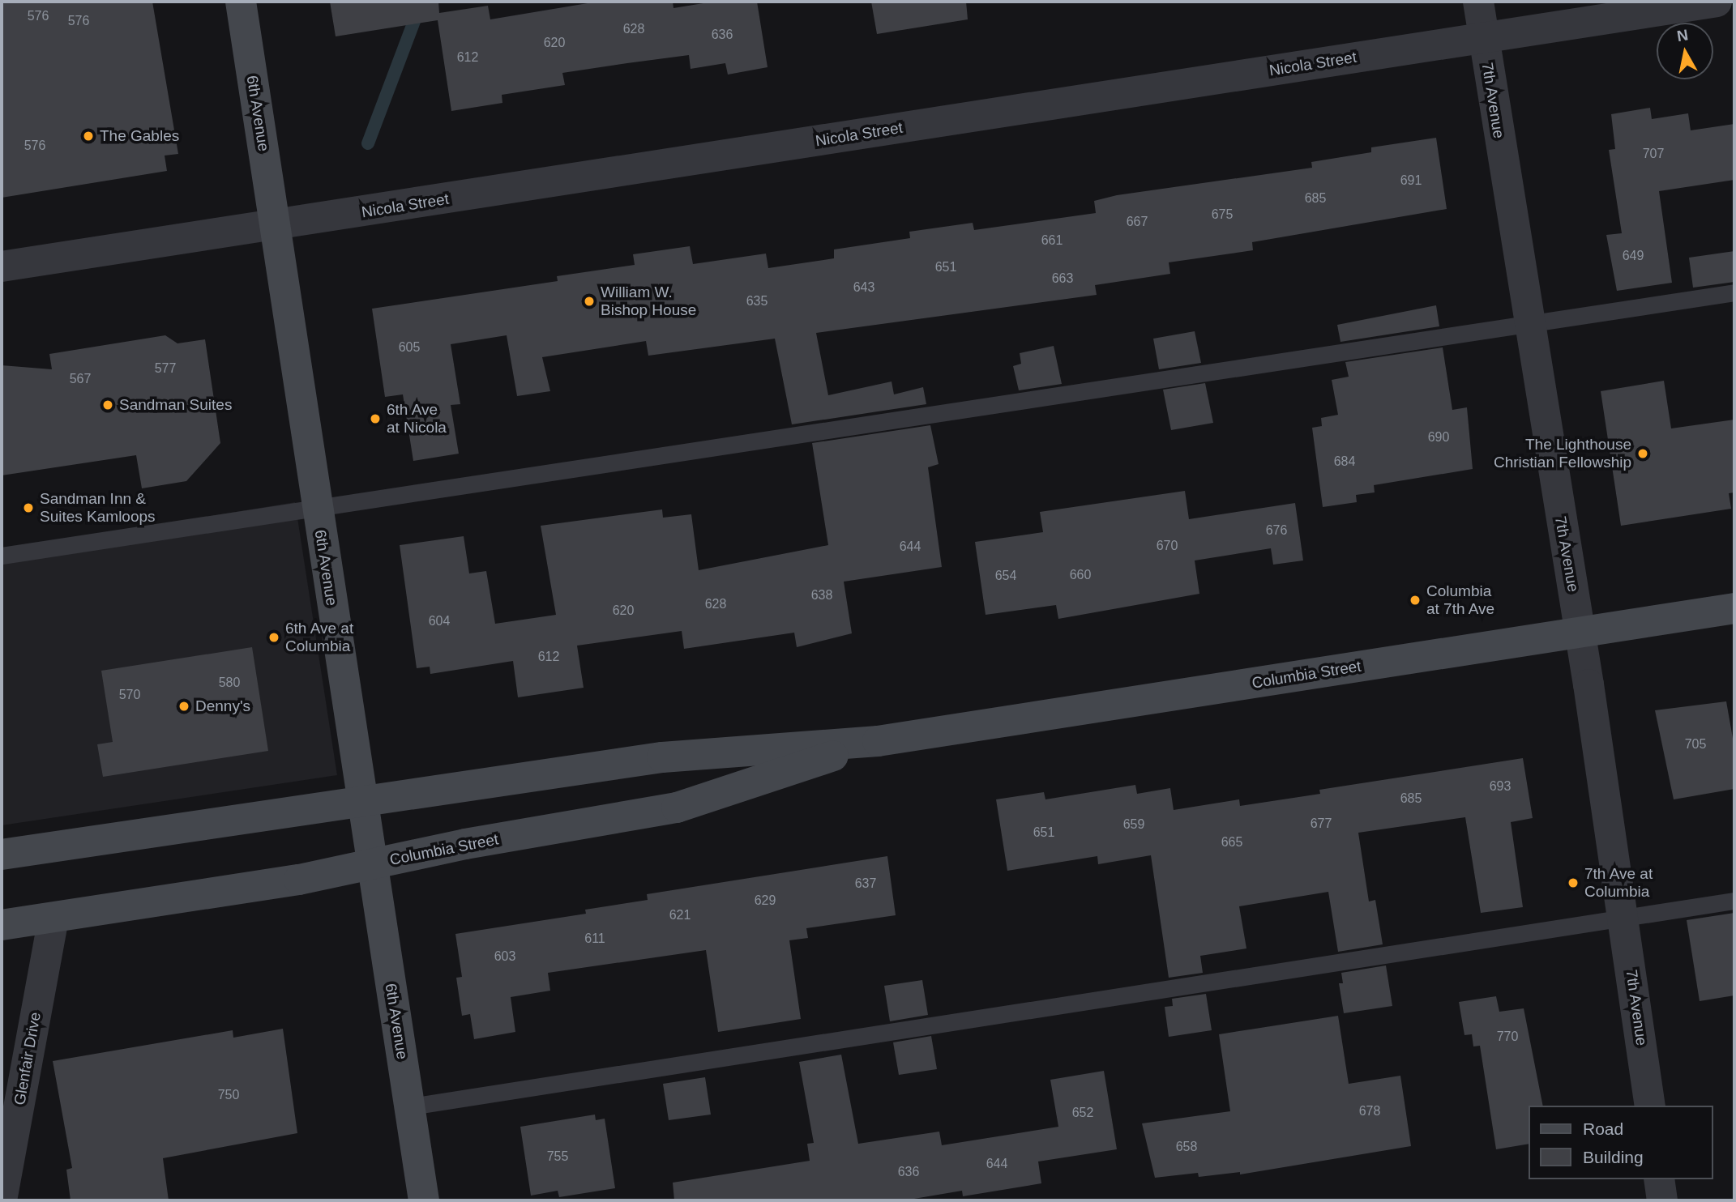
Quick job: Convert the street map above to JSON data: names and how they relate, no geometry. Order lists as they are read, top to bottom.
{
  "streets": {
    "main road": ["6th Avenue", "Columbia Street"],
    "street": ["Nicola Street", "7th Avenue", "Glenfair Drive"]
  },
  "crossings": [
    ["Nicola Street", "7th Avenue"],
    ["Nicola Street", "6th Avenue"],
    ["7th Avenue", "Columbia Street"],
    ["6th Avenue", "Columbia Street"],
    ["Columbia Street", "Glenfair Drive"]
  ],
  "places": [
    "The Gables",
    "William W. Bishop House",
    "Sandman Suites",
    "6th Ave at Nicola",
    "The Lighthouse Christian Fellowship",
    "Sandman Inn & Suites Kamloops",
    "Columbia at 7th Ave",
    "6th Ave at Columbia",
    "Denny's",
    "7th Ave at Columbia"
  ],
  "house_numbers": [
    "576",
    "576",
    "628",
    "636",
    "620",
    "612",
    "576",
    "707",
    "691",
    "685",
    "675",
    "667",
    "661",
    "649",
    "651",
    "663",
    "643",
    "635",
    "605",
    "577",
    "567",
    "690",
    "684",
    "676",
    "670",
    "644",
    "660",
    "654",
    "638",
    "628",
    "620",
    "604",
    "612",
    "580",
    "570",
    "705",
    "693",
    "685",
    "677",
    "659",
    "651",
    "665",
    "637",
    "629",
    "621",
    "611",
    "603",
    "770",
    "750",
    "678",
    "652",
    "658",
    "755",
    "644",
    "636"
  ],
  "legend": ["Road", "Building"],
  "north": "top"
}
